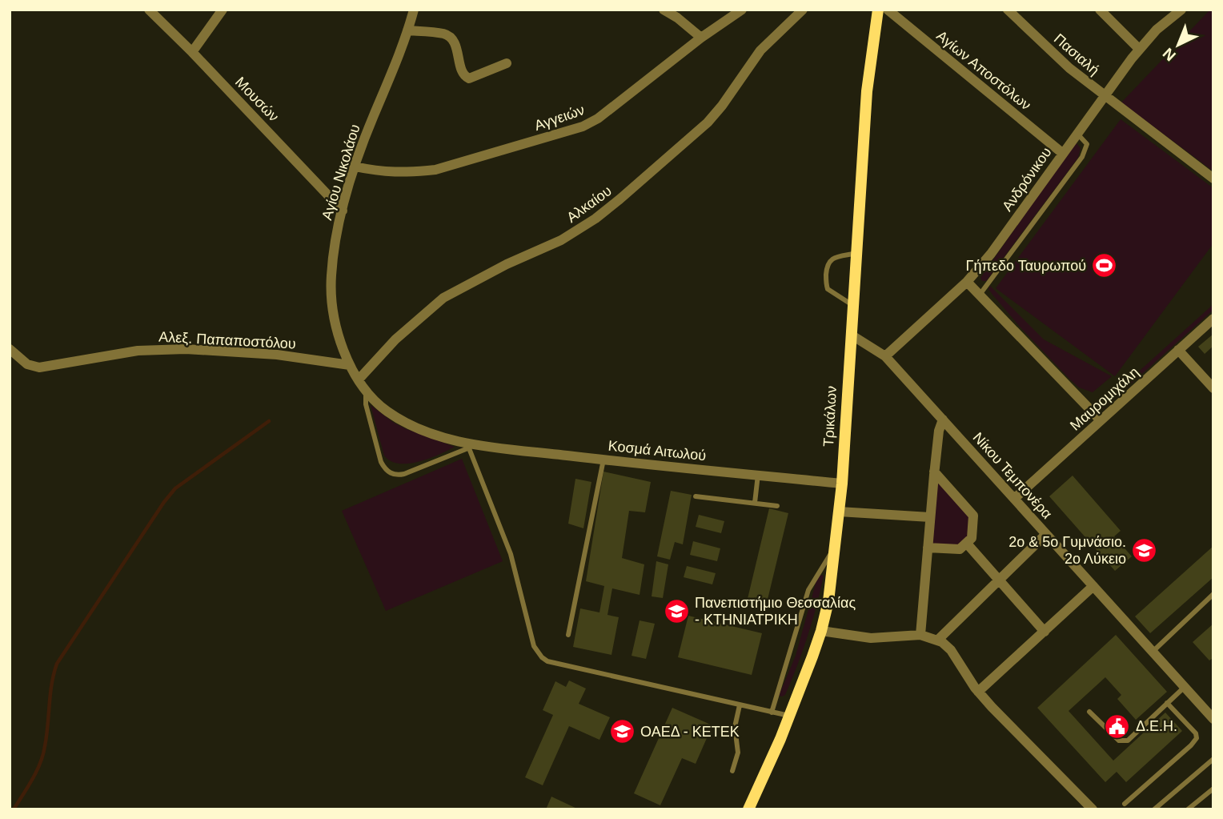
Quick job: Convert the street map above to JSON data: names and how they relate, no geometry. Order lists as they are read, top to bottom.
{
  "streets": {
    "main road": ["Τρικάλων"],
    "street": [
      "Πασιαλή",
      "Αγίων Αποστόλων",
      "Μουσών",
      "Αγγειών",
      "Αγίου Νικολάου",
      "Ανδρόνικου",
      "Αλκαίου",
      "Αλεξ. Παπαποστόλου",
      "Μαυρομιχάλη",
      "Κοσμά Αιτωλού",
      "Νίκου Τεμπονέρα"
    ]
  },
  "crossings": [
    ["Πασιαλή", "Ανδρόνικου"],
    ["Αγίων Αποστόλων", "Ανδρόνικου"],
    ["Μουσών", "Αγίου Νικολάου"],
    ["Αγγειών", "Αγίου Νικολάου"],
    ["Αγίου Νικολάου", "Αλκαίου"],
    ["Αγίου Νικολάου", "Αλεξ. Παπαποστόλου"],
    ["Αγίου Νικολάου", "Κοσμά Αιτωλού"],
    ["Ανδρόνικου", "Νίκου Τεμπονέρα"],
    ["Μαυρομιχάλη", "Νίκου Τεμπονέρα"],
    ["Τρικάλων", "Κοσμά Αιτωλού"],
    ["Τρικάλων", "Νίκου Τεμπονέρα"]
  ],
  "places": {
    "sports": ["Γήπεδο Ταυρωπού"],
    "school or university": ["2ο & 5ο Γυμνάσιο. 2ο Λύκειο", "Πανεπιστήμιο Θεσσαλίας - ΚΤΗΝΙΑΤΡΙΚΗ", "ΟΑΕΔ - ΚΕΤΕΚ"],
    "public building": ["Δ.Ε.Η."]
  },
  "north": "bottom left"
}
